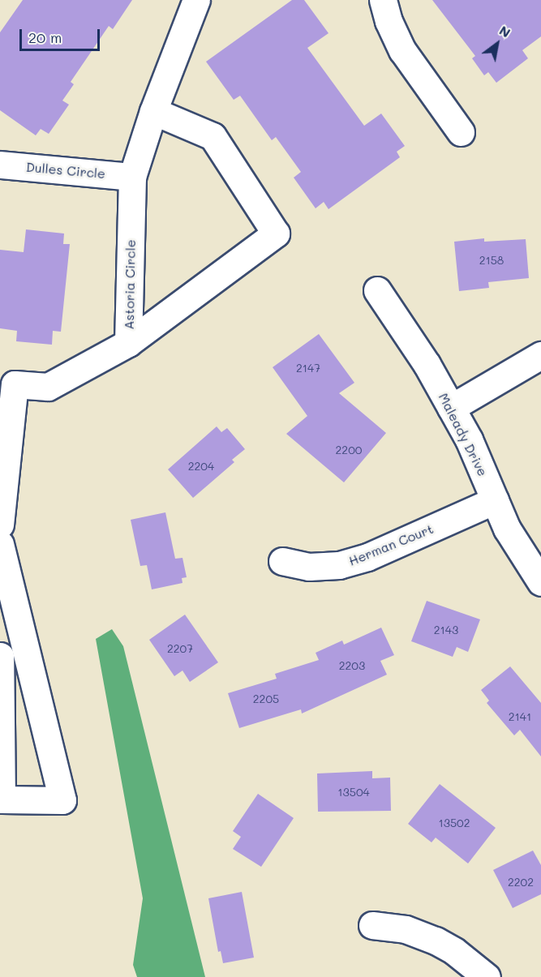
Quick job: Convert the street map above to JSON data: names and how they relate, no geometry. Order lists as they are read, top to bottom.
{
  "streets": {
    "street": [
      "Dulles Circle",
      "Astoria Circle",
      "Maleady Drive",
      "Herman Court"
    ]
  },
  "crossings": [
    ["Dulles Circle", "Astoria Circle"],
    ["Maleady Drive", "Herman Court"]
  ],
  "house_numbers": [
    "2158",
    "2147",
    "2200",
    "2204",
    "2143",
    "2207",
    "2203",
    "2205",
    "2141",
    "13504",
    "13502",
    "2202"
  ],
  "scale_bar": "20 m",
  "north": "top right"
}
